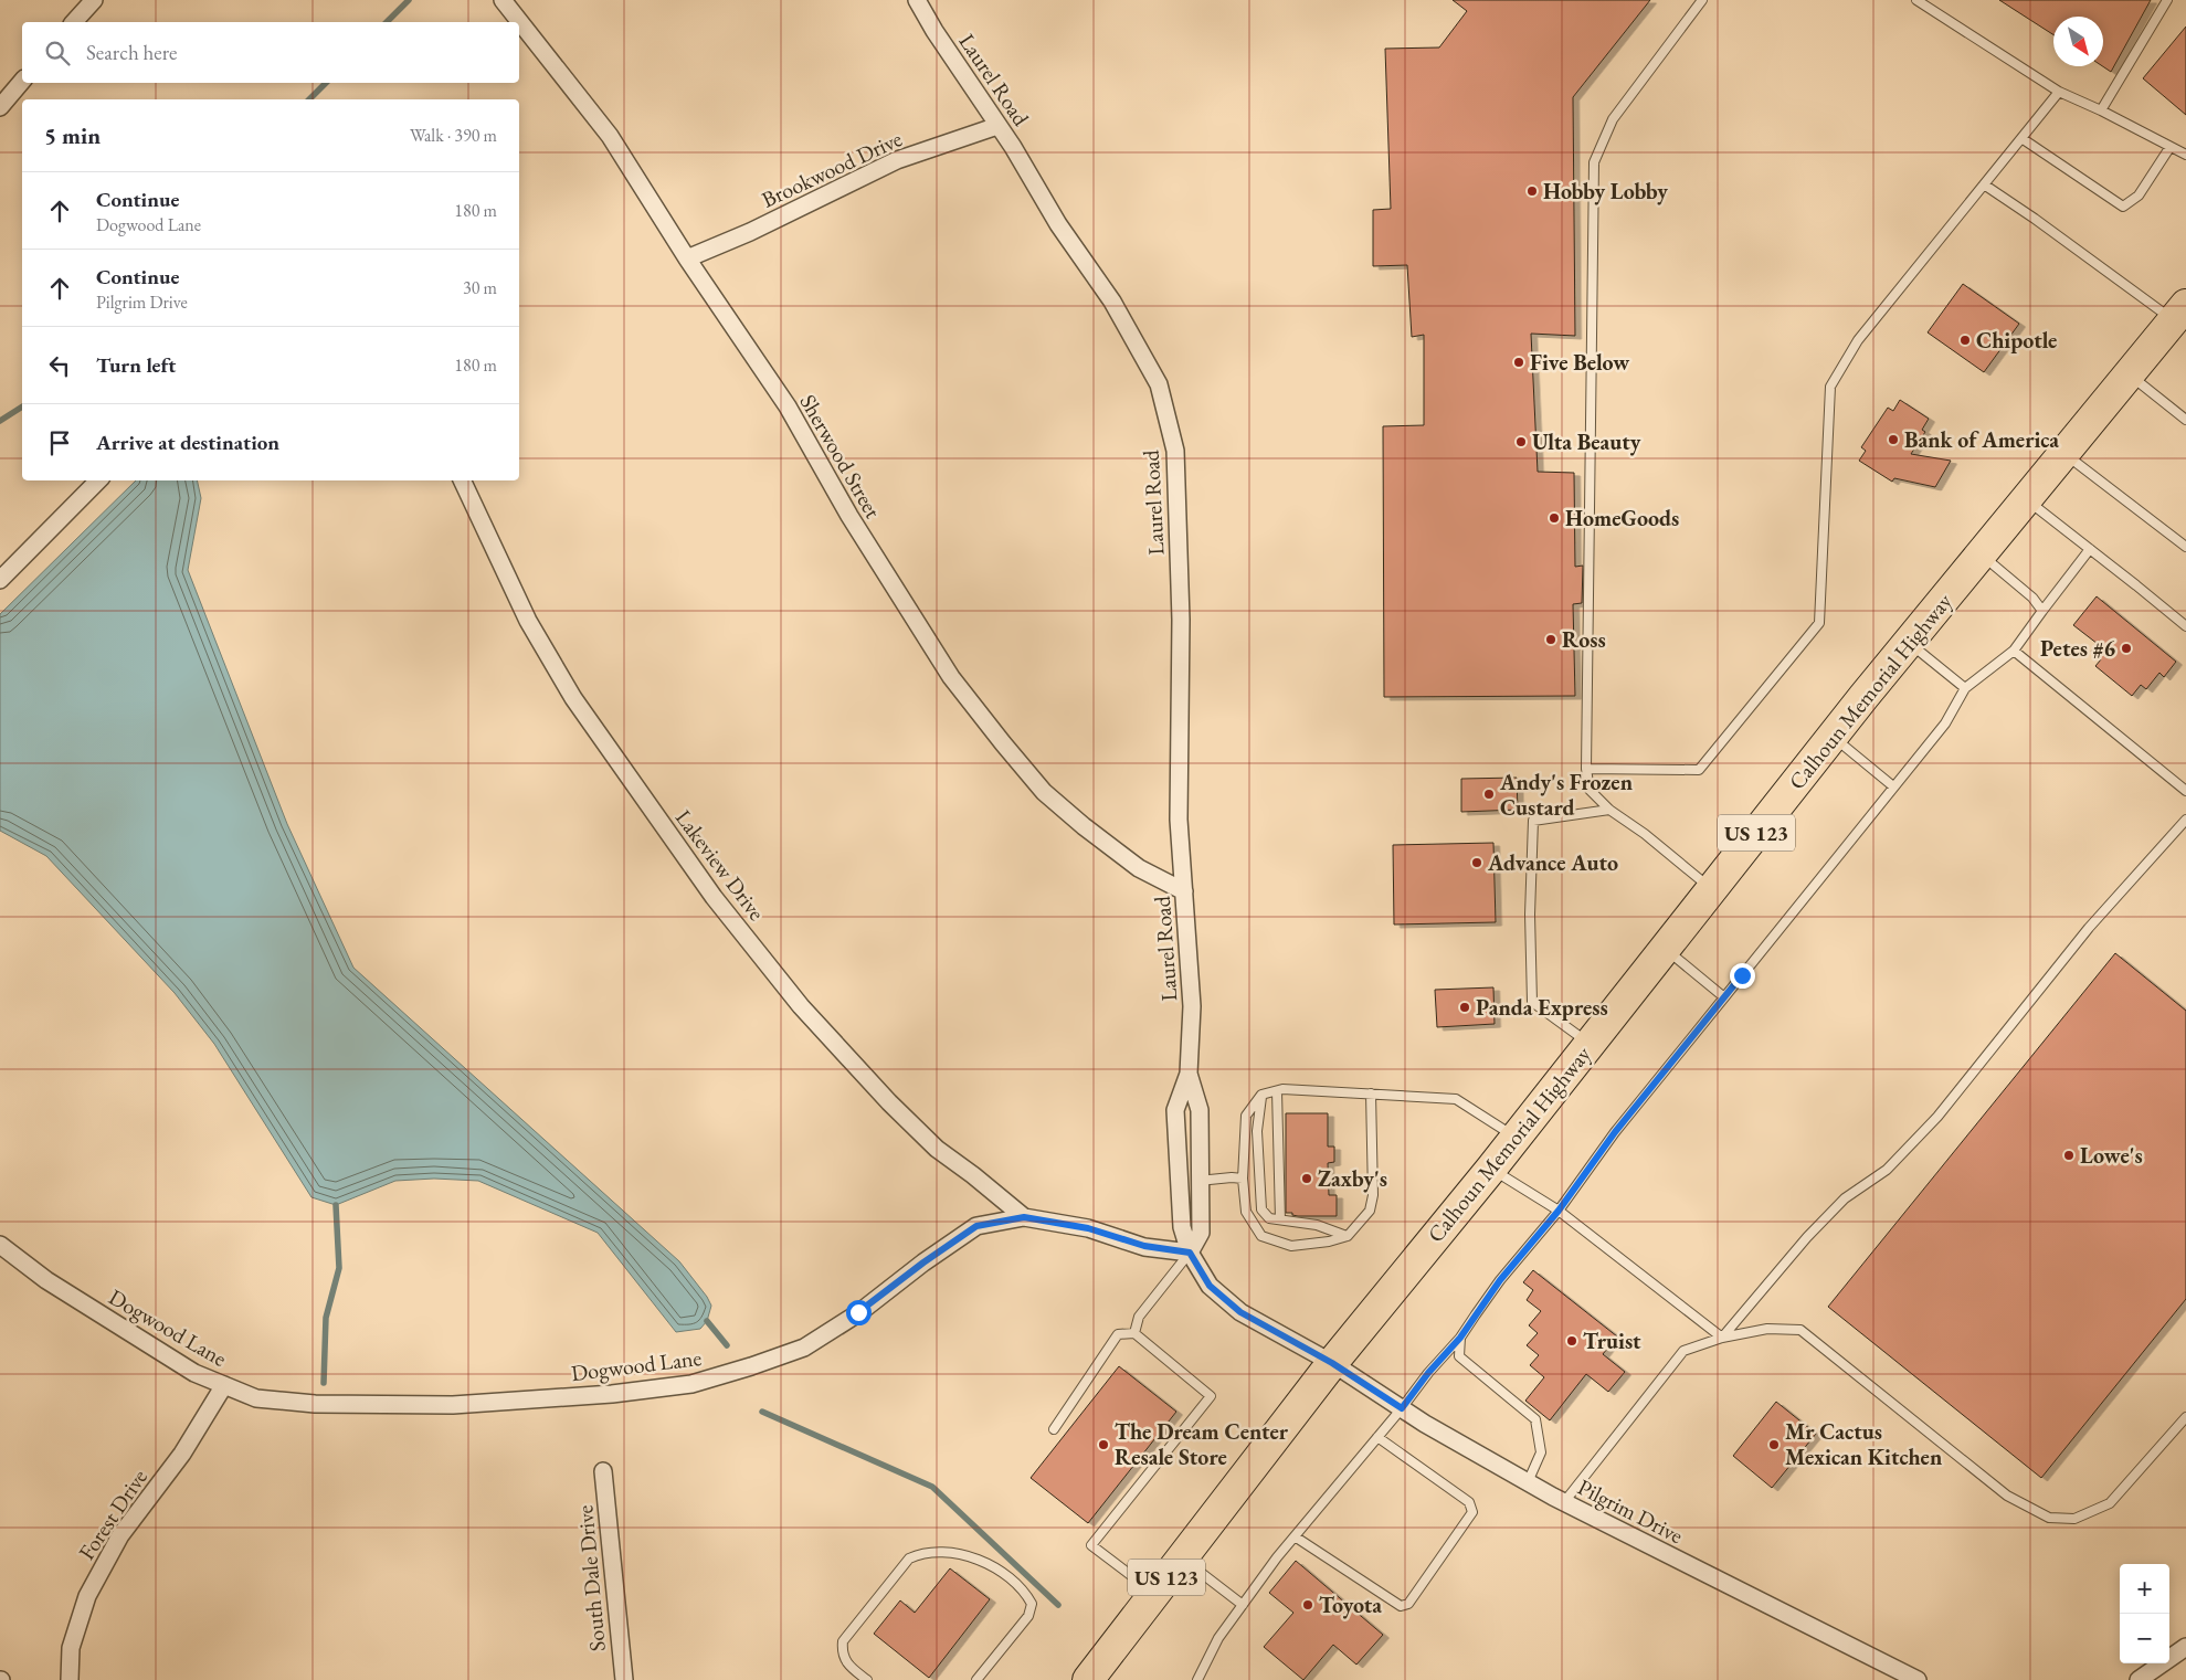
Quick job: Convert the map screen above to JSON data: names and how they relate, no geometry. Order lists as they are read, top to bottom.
{
  "streets": {
    "highway": ["Calhoun Memorial Highway", "US 123"],
    "street": [
      "Laurel Road",
      "Brookwood Drive",
      "Sherwood Street",
      "Lakeview Drive",
      "Dogwood Lane",
      "Pilgrim Drive",
      "Forest Drive",
      "South Dale Drive"
    ]
  },
  "crossings": [
    ["Laurel Road", "Brookwood Drive"],
    ["Laurel Road", "Sherwood Street"],
    ["Laurel Road", "Dogwood Lane"],
    ["Brookwood Drive", "Sherwood Street"],
    ["Calhoun Memorial Highway", "Pilgrim Drive"],
    ["Lakeview Drive", "Dogwood Lane"],
    ["Dogwood Lane", "Forest Drive"]
  ],
  "places": [
    "Hobby Lobby",
    "Chipotle",
    "Five Below",
    "Bank of America",
    "Ulta Beauty",
    "HomeGoods",
    "Ross",
    "Petes #6",
    "Andy's Frozen Custard",
    "Advance Auto",
    "Panda Express",
    "Lowe's",
    "Zaxby's",
    "Truist",
    "The Dream Center Resale Store",
    "Mr Cactus Mexican Kitchen",
    "Toyota"
  ],
  "north": "bottom right",
  "page": {
    "search": "Search here",
    "heading": ["5 min", "Walk · 390 m"],
    "list": [
      ["Continue", "Dogwood Lane", "180 m"],
      ["Continue", "Pilgrim Drive", "30 m"],
      ["Turn left", "180 m"],
      "Arrive at destination"
    ],
    "map_buttons": ["+", "−"]
  }
}
